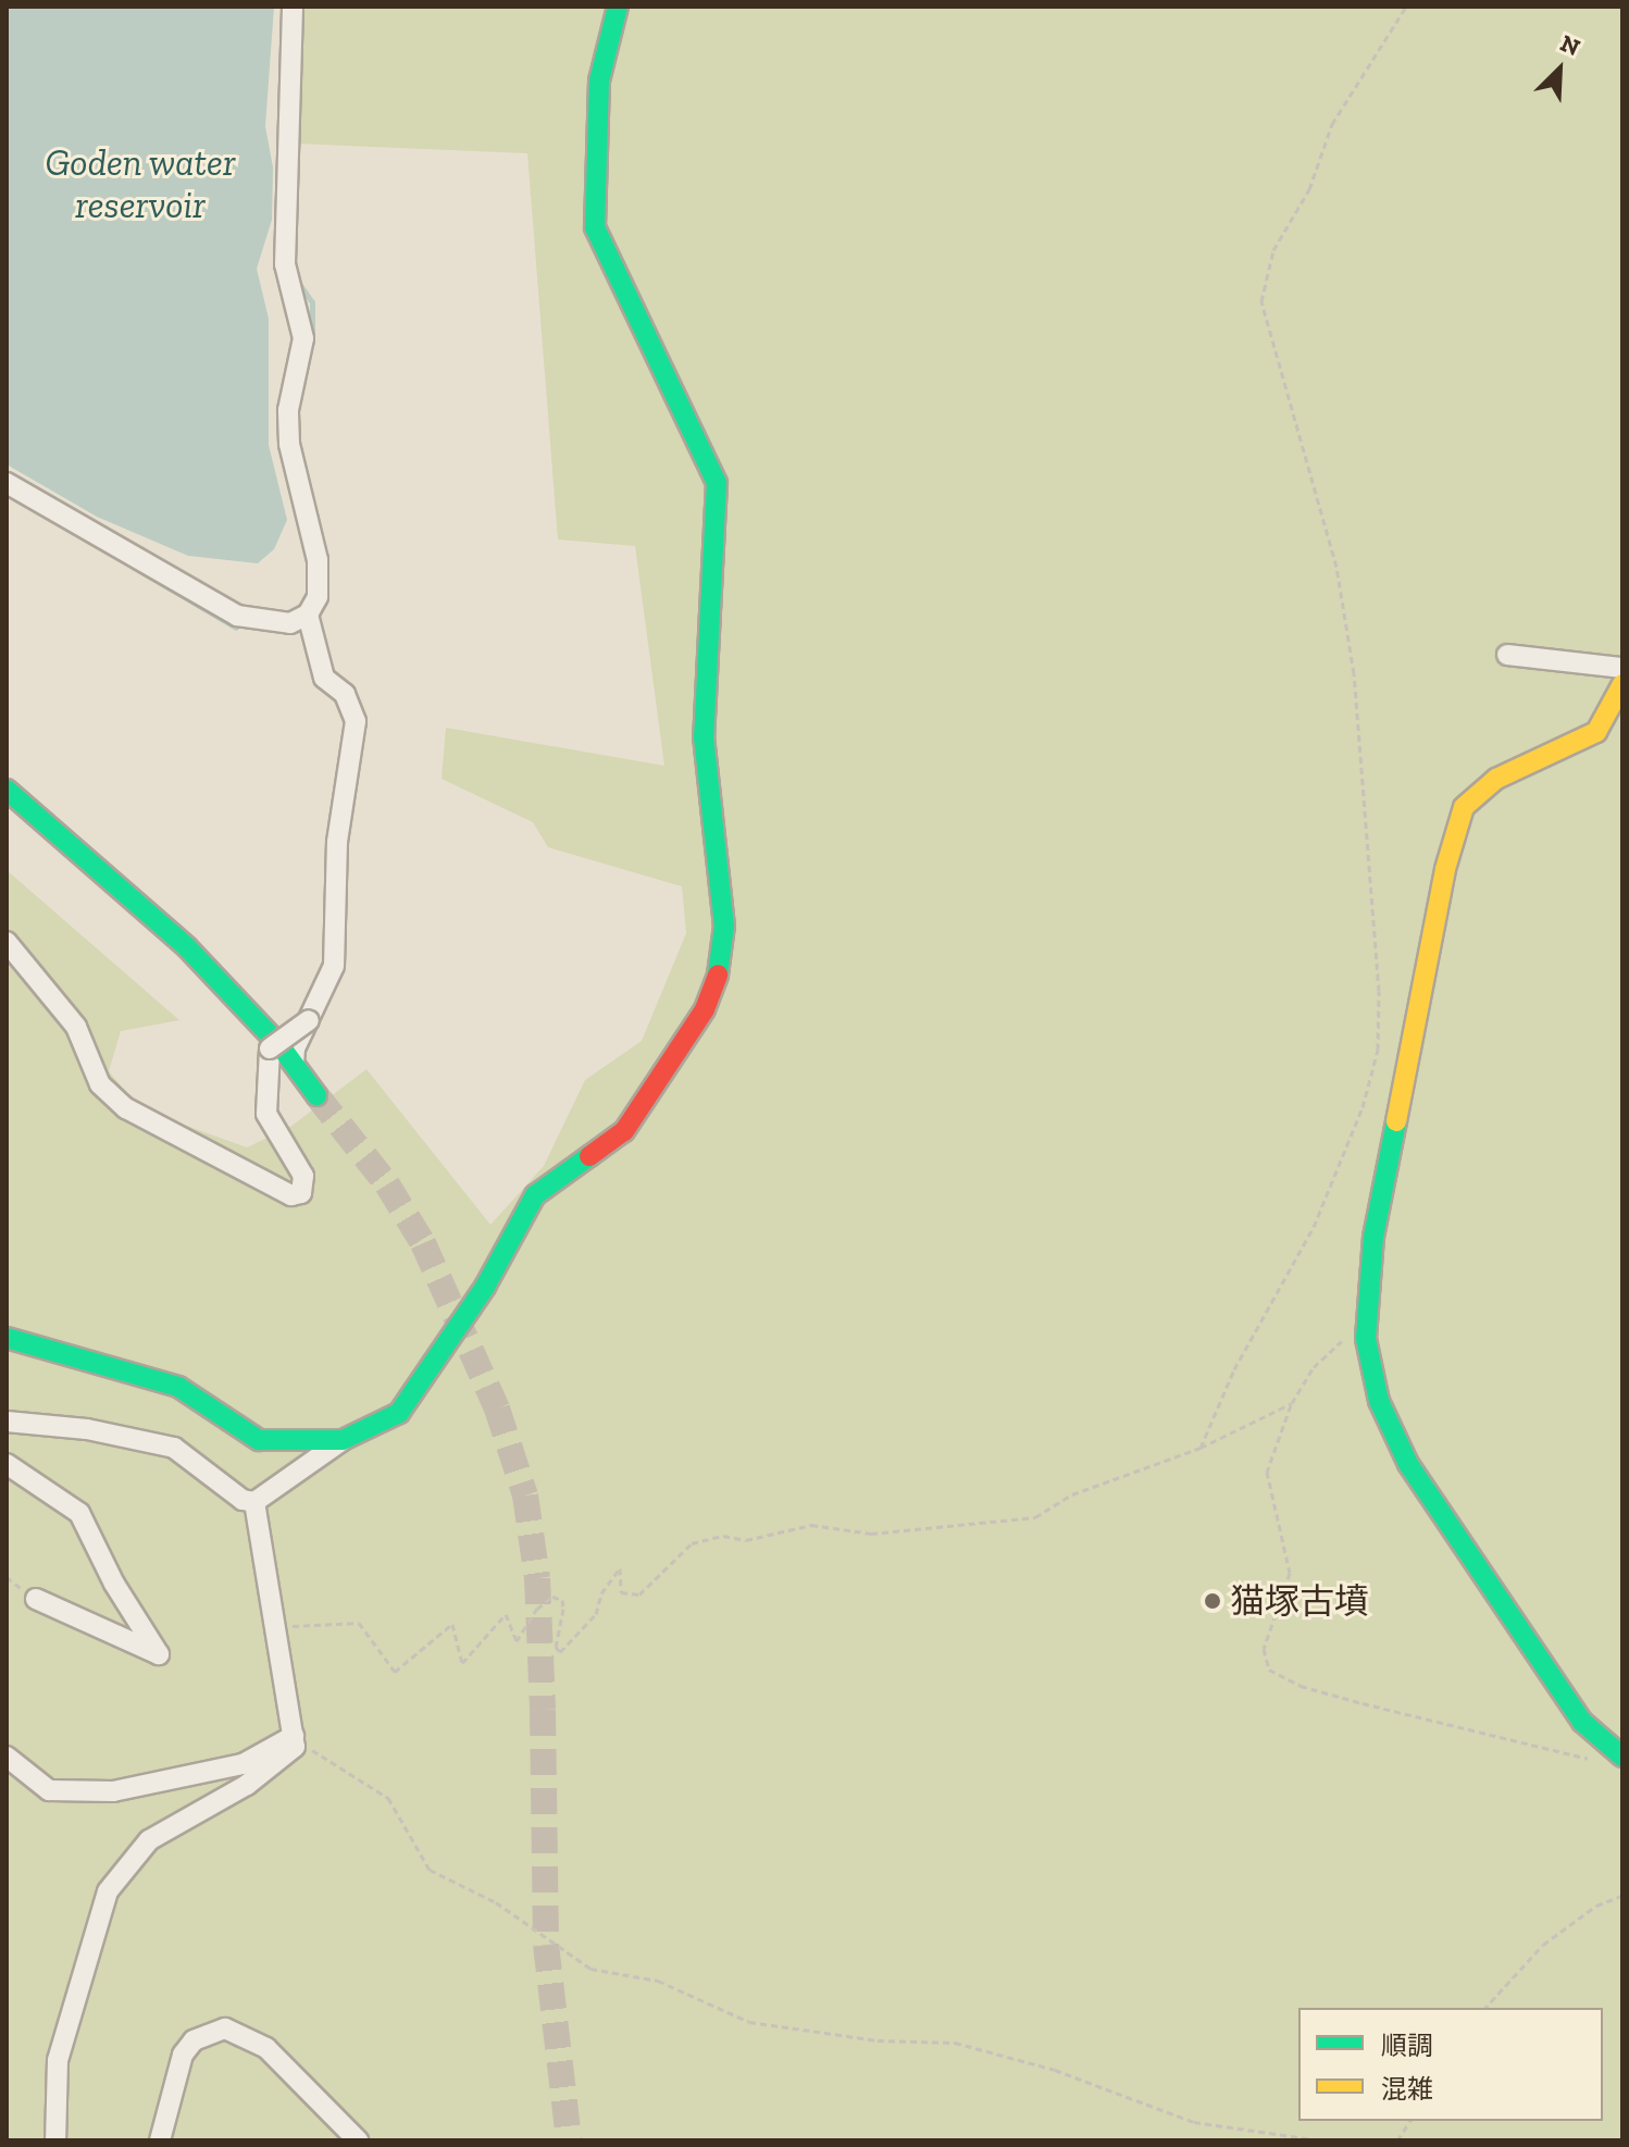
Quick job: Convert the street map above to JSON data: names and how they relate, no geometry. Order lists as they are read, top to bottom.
{
  "water": ["Goden water reservoir"],
  "places": ["猫塚古墳"],
  "legend": ["順調", "混雑"],
  "north": "top right"
}
